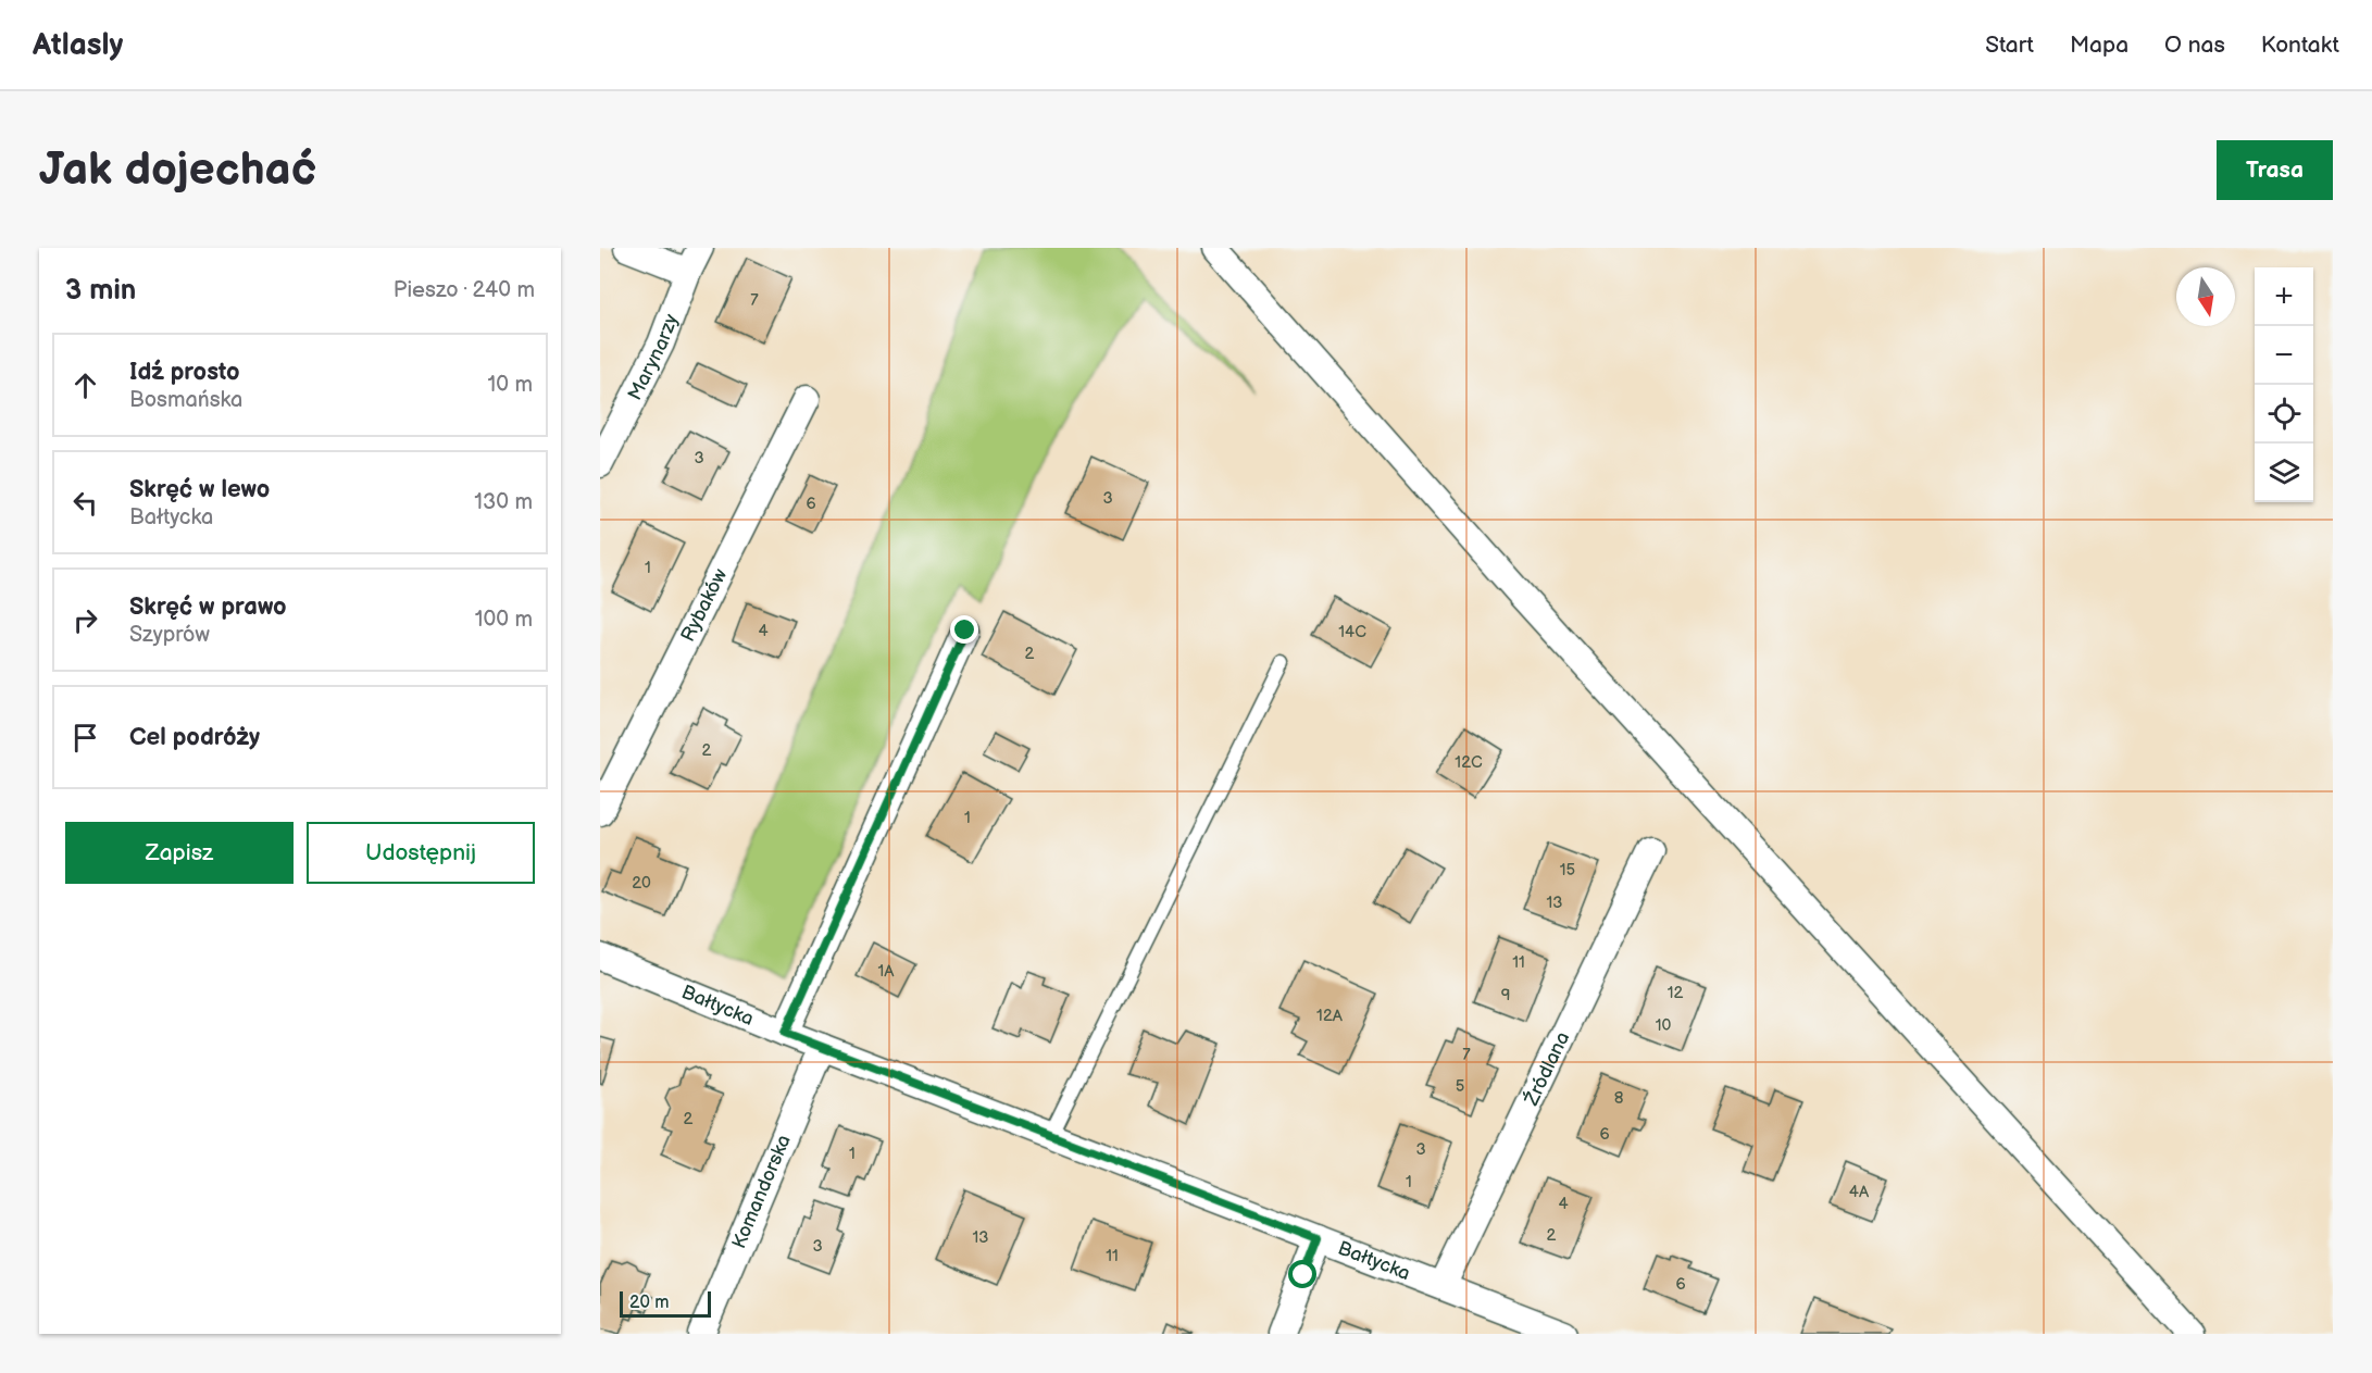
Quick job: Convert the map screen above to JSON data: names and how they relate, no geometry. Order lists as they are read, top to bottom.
{
  "streets": {
    "street": [
      "Marynarzy",
      "Rybaków",
      "Bałtycka",
      "Źródlana",
      "Komandorska"
    ]
  },
  "crossings": [
    ["Bałtycka", "Źródlana"],
    ["Bałtycka", "Komandorska"]
  ],
  "house_numbers": [
    "7",
    "3",
    "3",
    "6",
    "1",
    "4",
    "14C",
    "2",
    "2",
    "12C",
    "1",
    "15",
    "20",
    "13",
    "11",
    "1A",
    "12",
    "9",
    "12A",
    "10",
    "7",
    "5",
    "8",
    "2",
    "6",
    "3",
    "1",
    "1",
    "4A",
    "4",
    "2",
    "13",
    "3",
    "11",
    "6"
  ],
  "scale_bar": "20 m",
  "north": "bottom",
  "page": {
    "header": "Atlasly",
    "nav": [
      "Start",
      "Mapa",
      "O nas",
      "Kontakt"
    ],
    "buttons": [
      "Trasa",
      ["Zapisz", "Udostępnij"]
    ],
    "title": "Jak dojechać",
    "heading": ["3 min", "Pieszo · 240 m"],
    "map_buttons": ["+", "−"],
    "list": [
      ["Idź prosto", "Bosmańska", "10 m"],
      ["Skręć w lewo", "Bałtycka", "130 m"],
      ["Skręć w prawo", "Szyprów", "100 m"],
      "Cel podróży"
    ],
    "scale": "20 m"
  }
}
